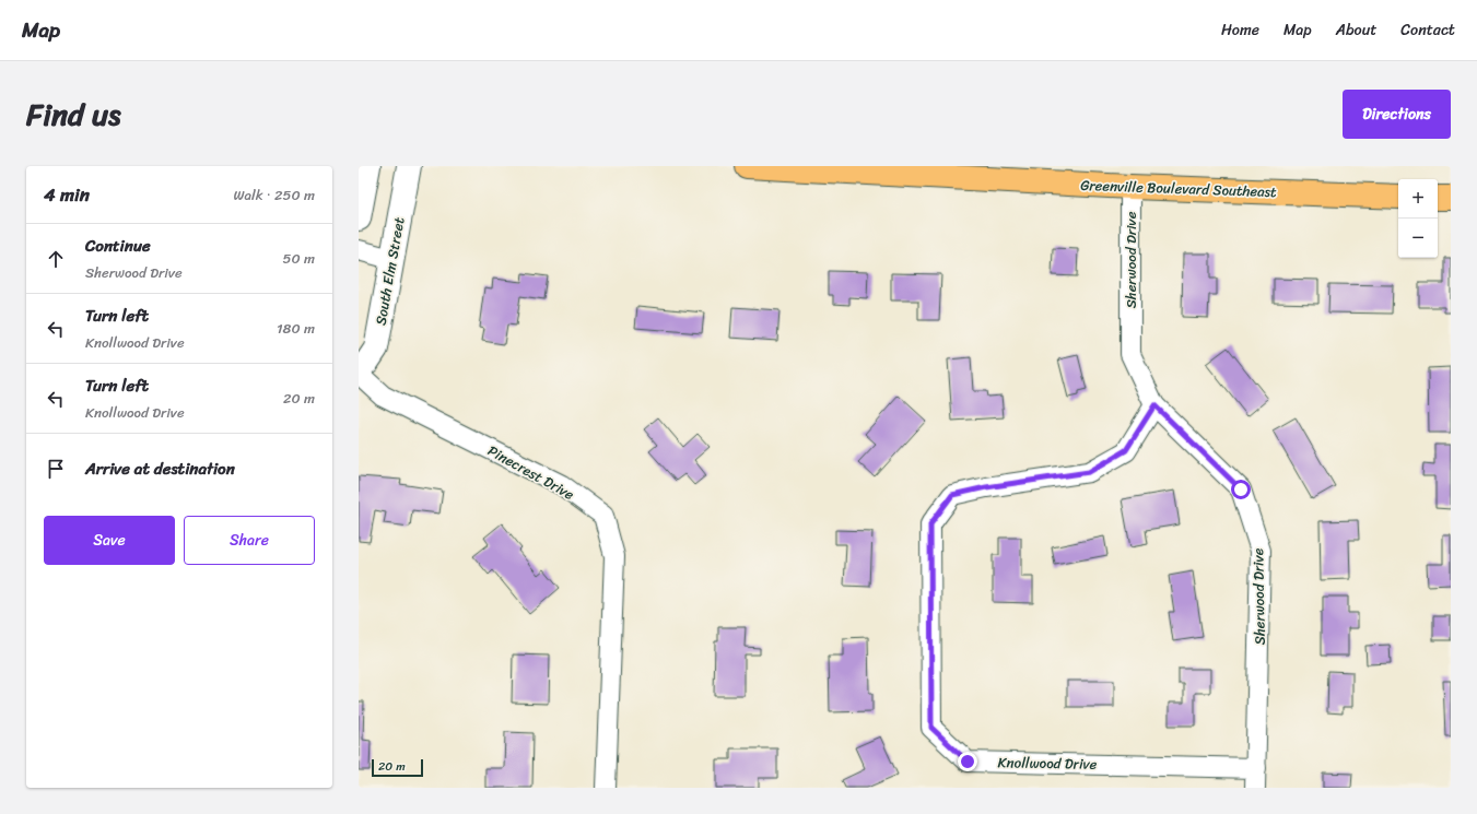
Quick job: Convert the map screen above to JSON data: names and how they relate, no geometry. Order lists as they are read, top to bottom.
{
  "streets": {
    "highway": ["Greenville Boulevard Southeast"],
    "street": [
      "Sherwood Drive",
      "South Elm Street",
      "Pinecrest Drive",
      "Knollwood Drive"
    ]
  },
  "crossings": [
    ["Greenville Boulevard Southeast", "Sherwood Drive"],
    ["Sherwood Drive", "Knollwood Drive"]
  ],
  "scale_bar": "20 m",
  "page": {
    "header": "Map",
    "nav": [
      "Home",
      "Map",
      "About",
      "Contact"
    ],
    "title": "Find us",
    "buttons": [
      "Directions",
      ["Save", "Share"]
    ],
    "heading": ["4 min", "Walk · 250 m"],
    "map_buttons": ["+", "−"],
    "list": [
      ["Continue", "Sherwood Drive", "50 m"],
      ["Turn left", "Knollwood Drive", "180 m"],
      ["Turn left", "Knollwood Drive", "20 m"],
      "Arrive at destination"
    ],
    "scale": "20 m"
  }
}
